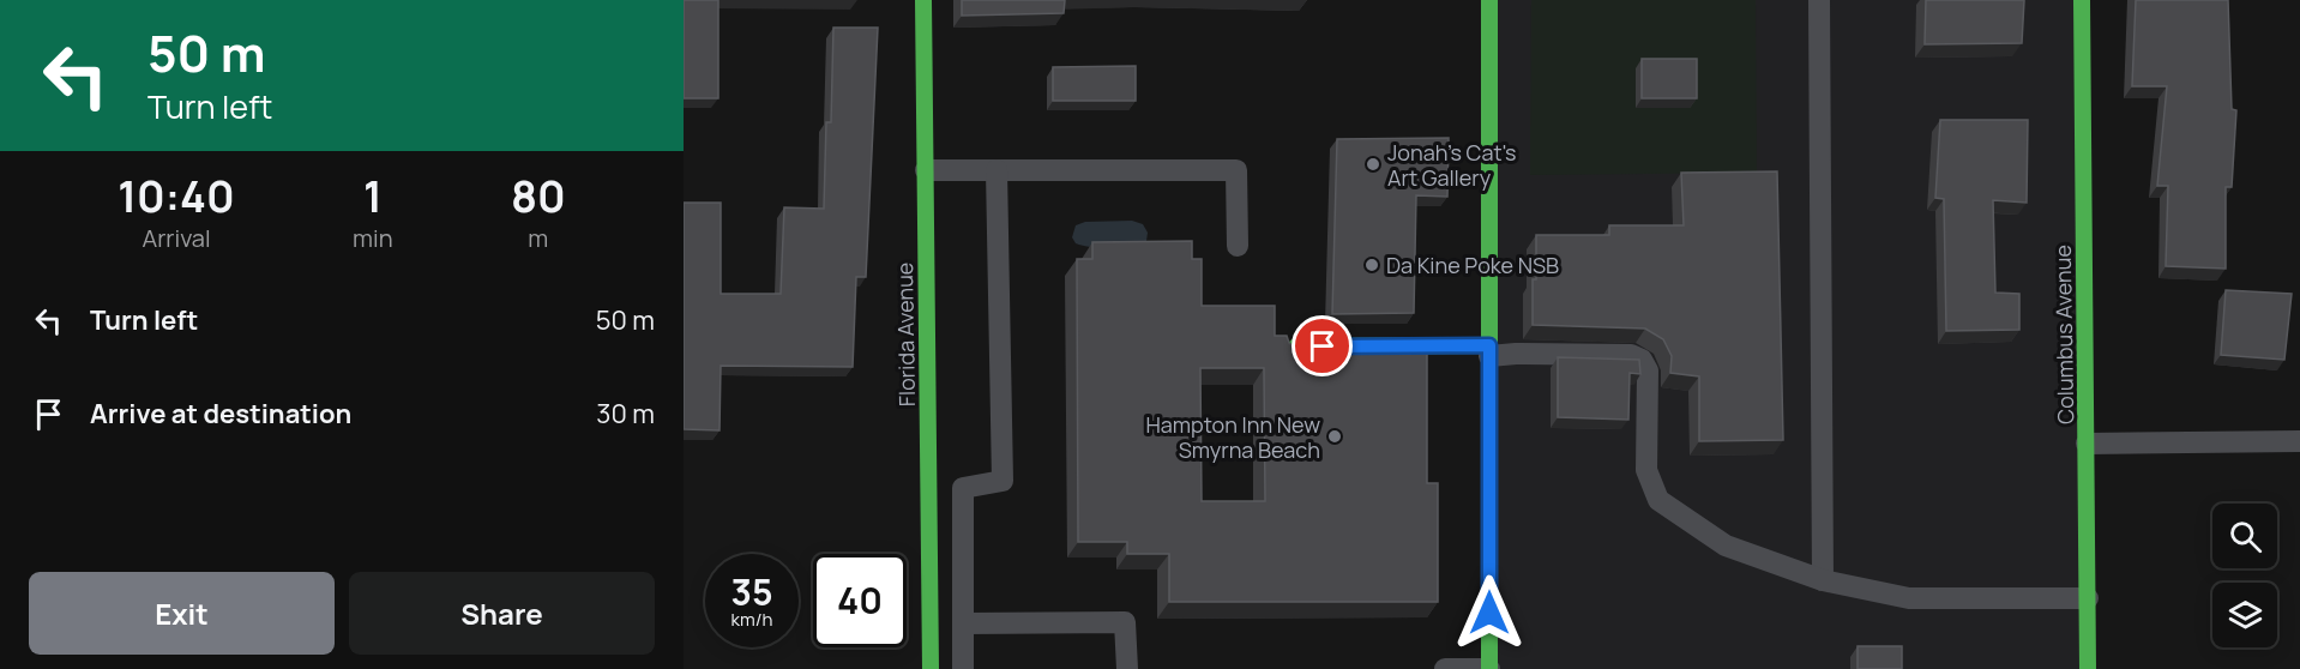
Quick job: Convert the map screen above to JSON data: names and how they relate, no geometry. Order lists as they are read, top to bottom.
{
  "streets": {
    "street": ["Florida Avenue", "Columbus Avenue"]
  },
  "places": ["Jonah's Cat's Art Gallery", "Da Kine Poke NSB", "Hampton Inn New Smyrna Beach"],
  "page": {
    "turn": ["50 m", "Turn left"],
    "eta": [
      "10:40",
      "Arrival",
      "1",
      "min",
      "80",
      "m"
    ],
    "list": [
      {
        "name": "Turn left",
        "value": "50 m"
      },
      {
        "name": "Arrive at destination",
        "value": "30 m"
      }
    ],
    "speed": "35 km/h",
    "limit": "40",
    "buttons": ["Exit", "Share"]
  }
}
